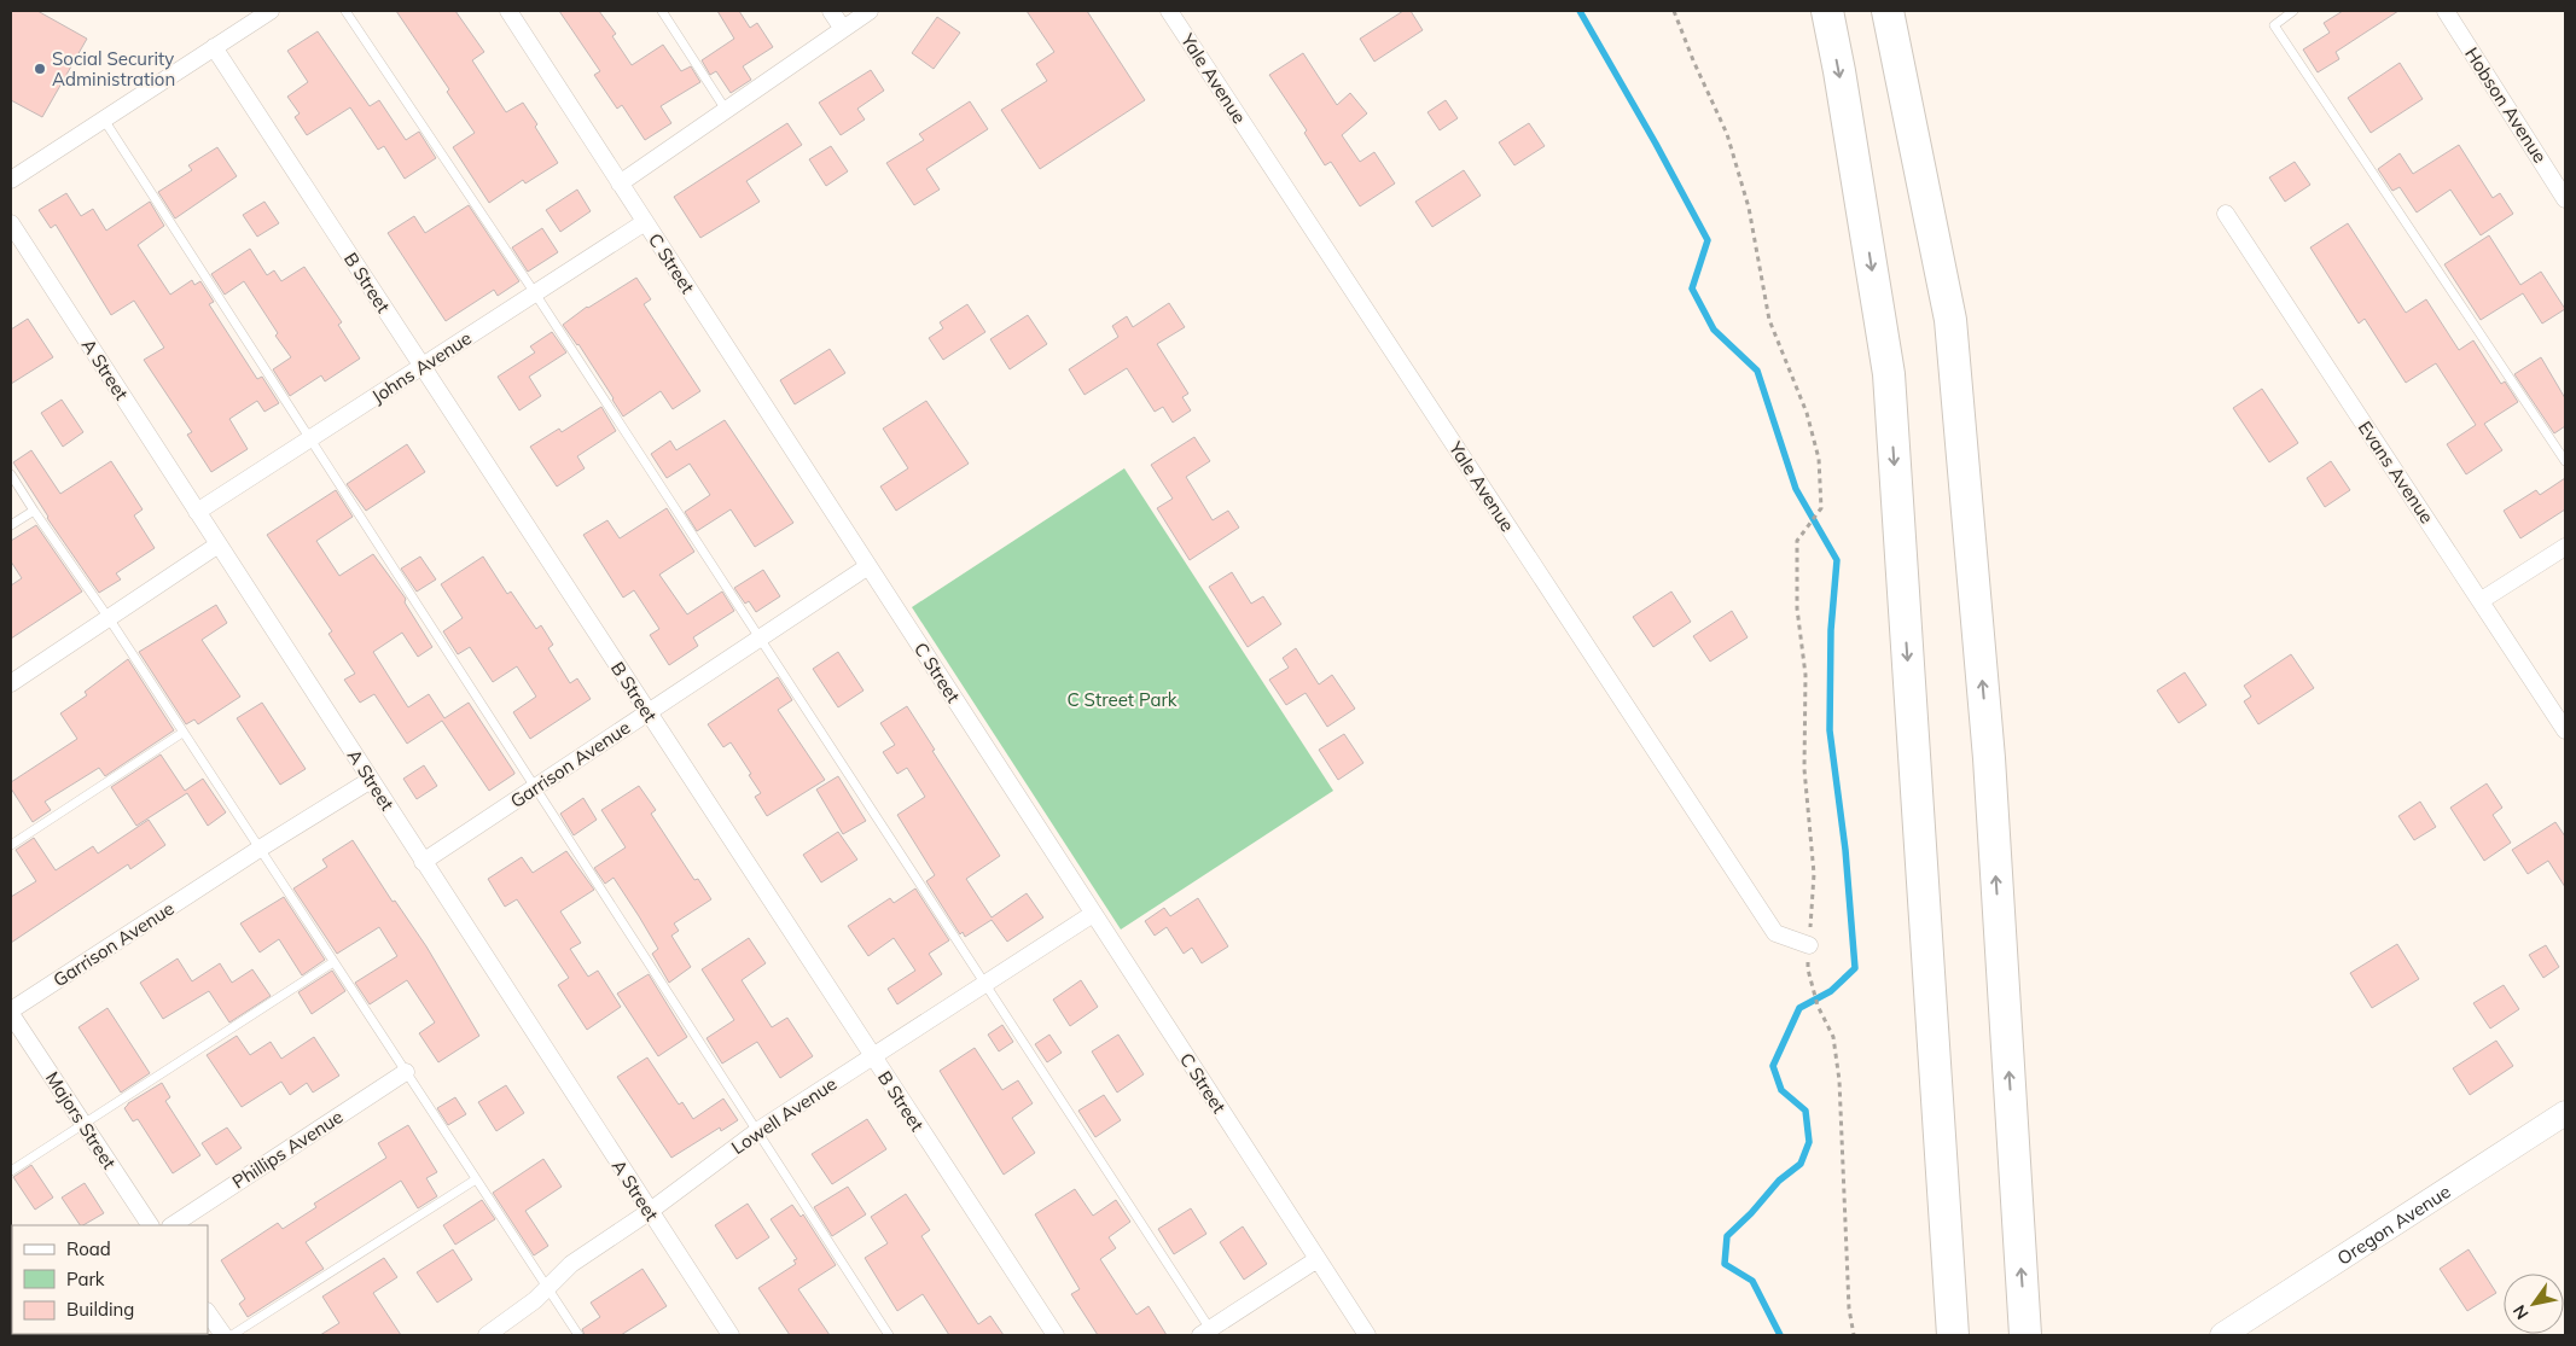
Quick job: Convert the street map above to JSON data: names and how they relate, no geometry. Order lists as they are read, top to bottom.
{
  "streets": {
    "street": [
      "Yale Avenue",
      "Hobson Avenue",
      "C Street",
      "B Street",
      "Johns Avenue",
      "A Street",
      "Evans Avenue",
      "Garrison Avenue",
      "Lowell Avenue",
      "Majors Street",
      "Phillips Avenue",
      "Oregon Avenue"
    ]
  },
  "crossings": [
    ["C Street", "Johns Avenue"],
    ["C Street", "Garrison Avenue"],
    ["C Street", "Lowell Avenue"],
    ["B Street", "Johns Avenue"],
    ["B Street", "Garrison Avenue"],
    ["B Street", "Lowell Avenue"],
    ["Johns Avenue", "A Street"],
    ["A Street", "Garrison Avenue"],
    ["A Street", "Lowell Avenue"],
    ["Garrison Avenue", "Majors Street"]
  ],
  "parks": ["C Street Park"],
  "places": ["Social Security Administration"],
  "legend": ["Road", "Park", "Building"],
  "north": "bottom left"
}
